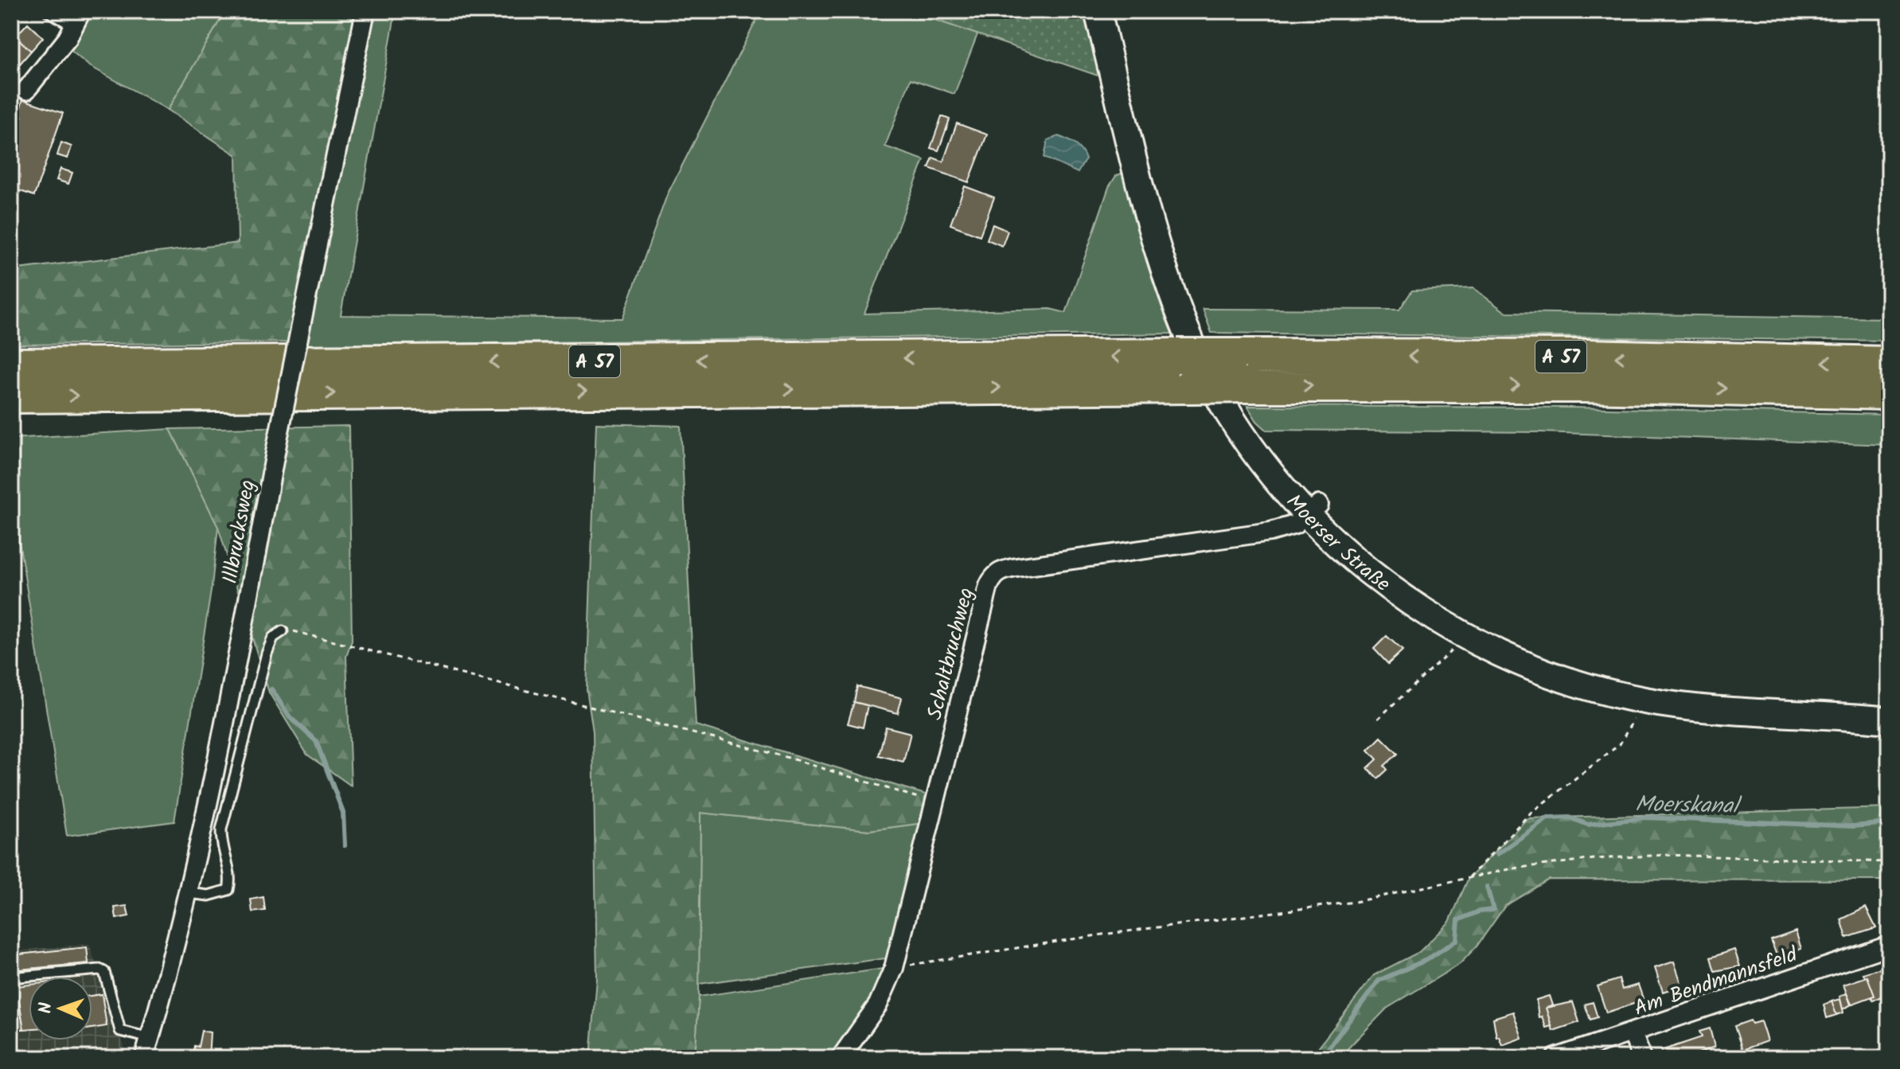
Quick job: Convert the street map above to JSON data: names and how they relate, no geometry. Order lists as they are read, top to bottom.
{
  "streets": {
    "highway": ["A 57"],
    "street": [
      "Illbrucksweg",
      "Moerser Straße",
      "Schaltbruchweg",
      "Am Bendmannsfeld"
    ]
  },
  "crossings": [
    ["Moerser Straße", "Schaltbruchweg"]
  ],
  "water": ["Moerskanal"],
  "north": "left"
}
